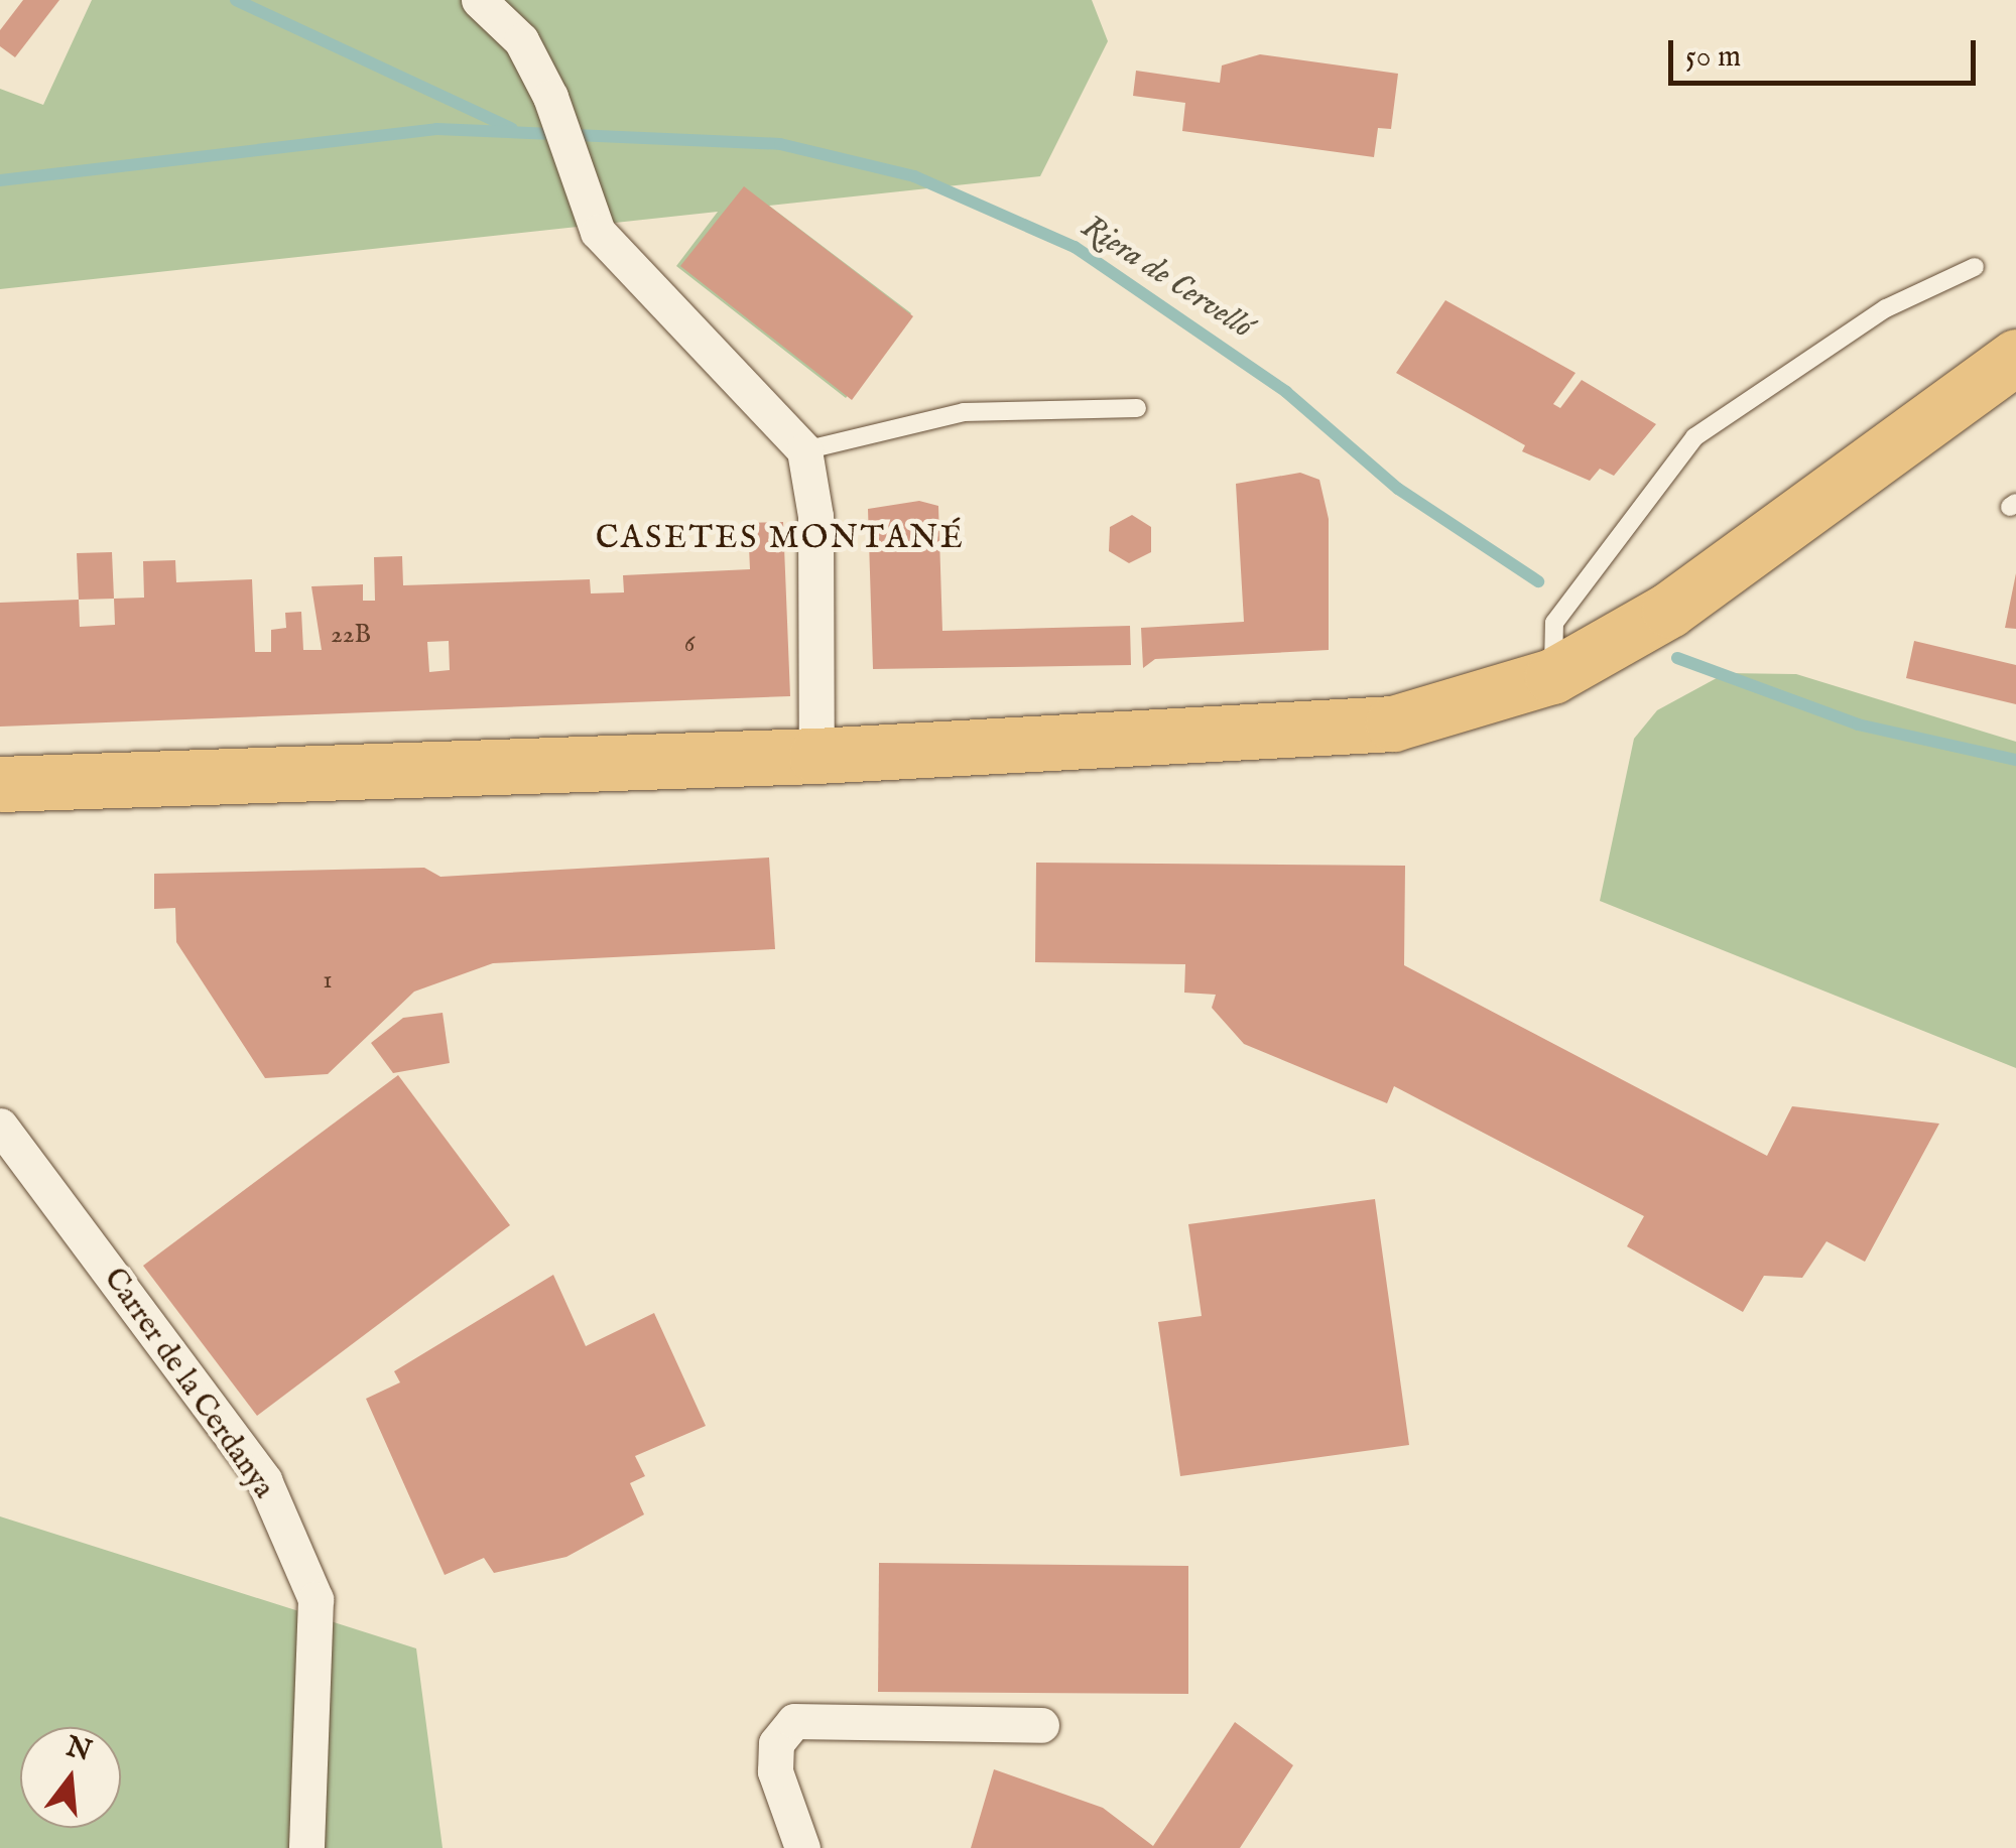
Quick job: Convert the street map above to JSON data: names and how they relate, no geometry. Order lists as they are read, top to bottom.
{
  "streets": {
    "street": ["Carrer de la Cerdanya"]
  },
  "districts": ["CASETES MONTANÉ"],
  "water": ["Riera de Cervelló"],
  "house_numbers": ["22B", "6", "1"],
  "scale_bar": "50 m",
  "north": "top"
}
